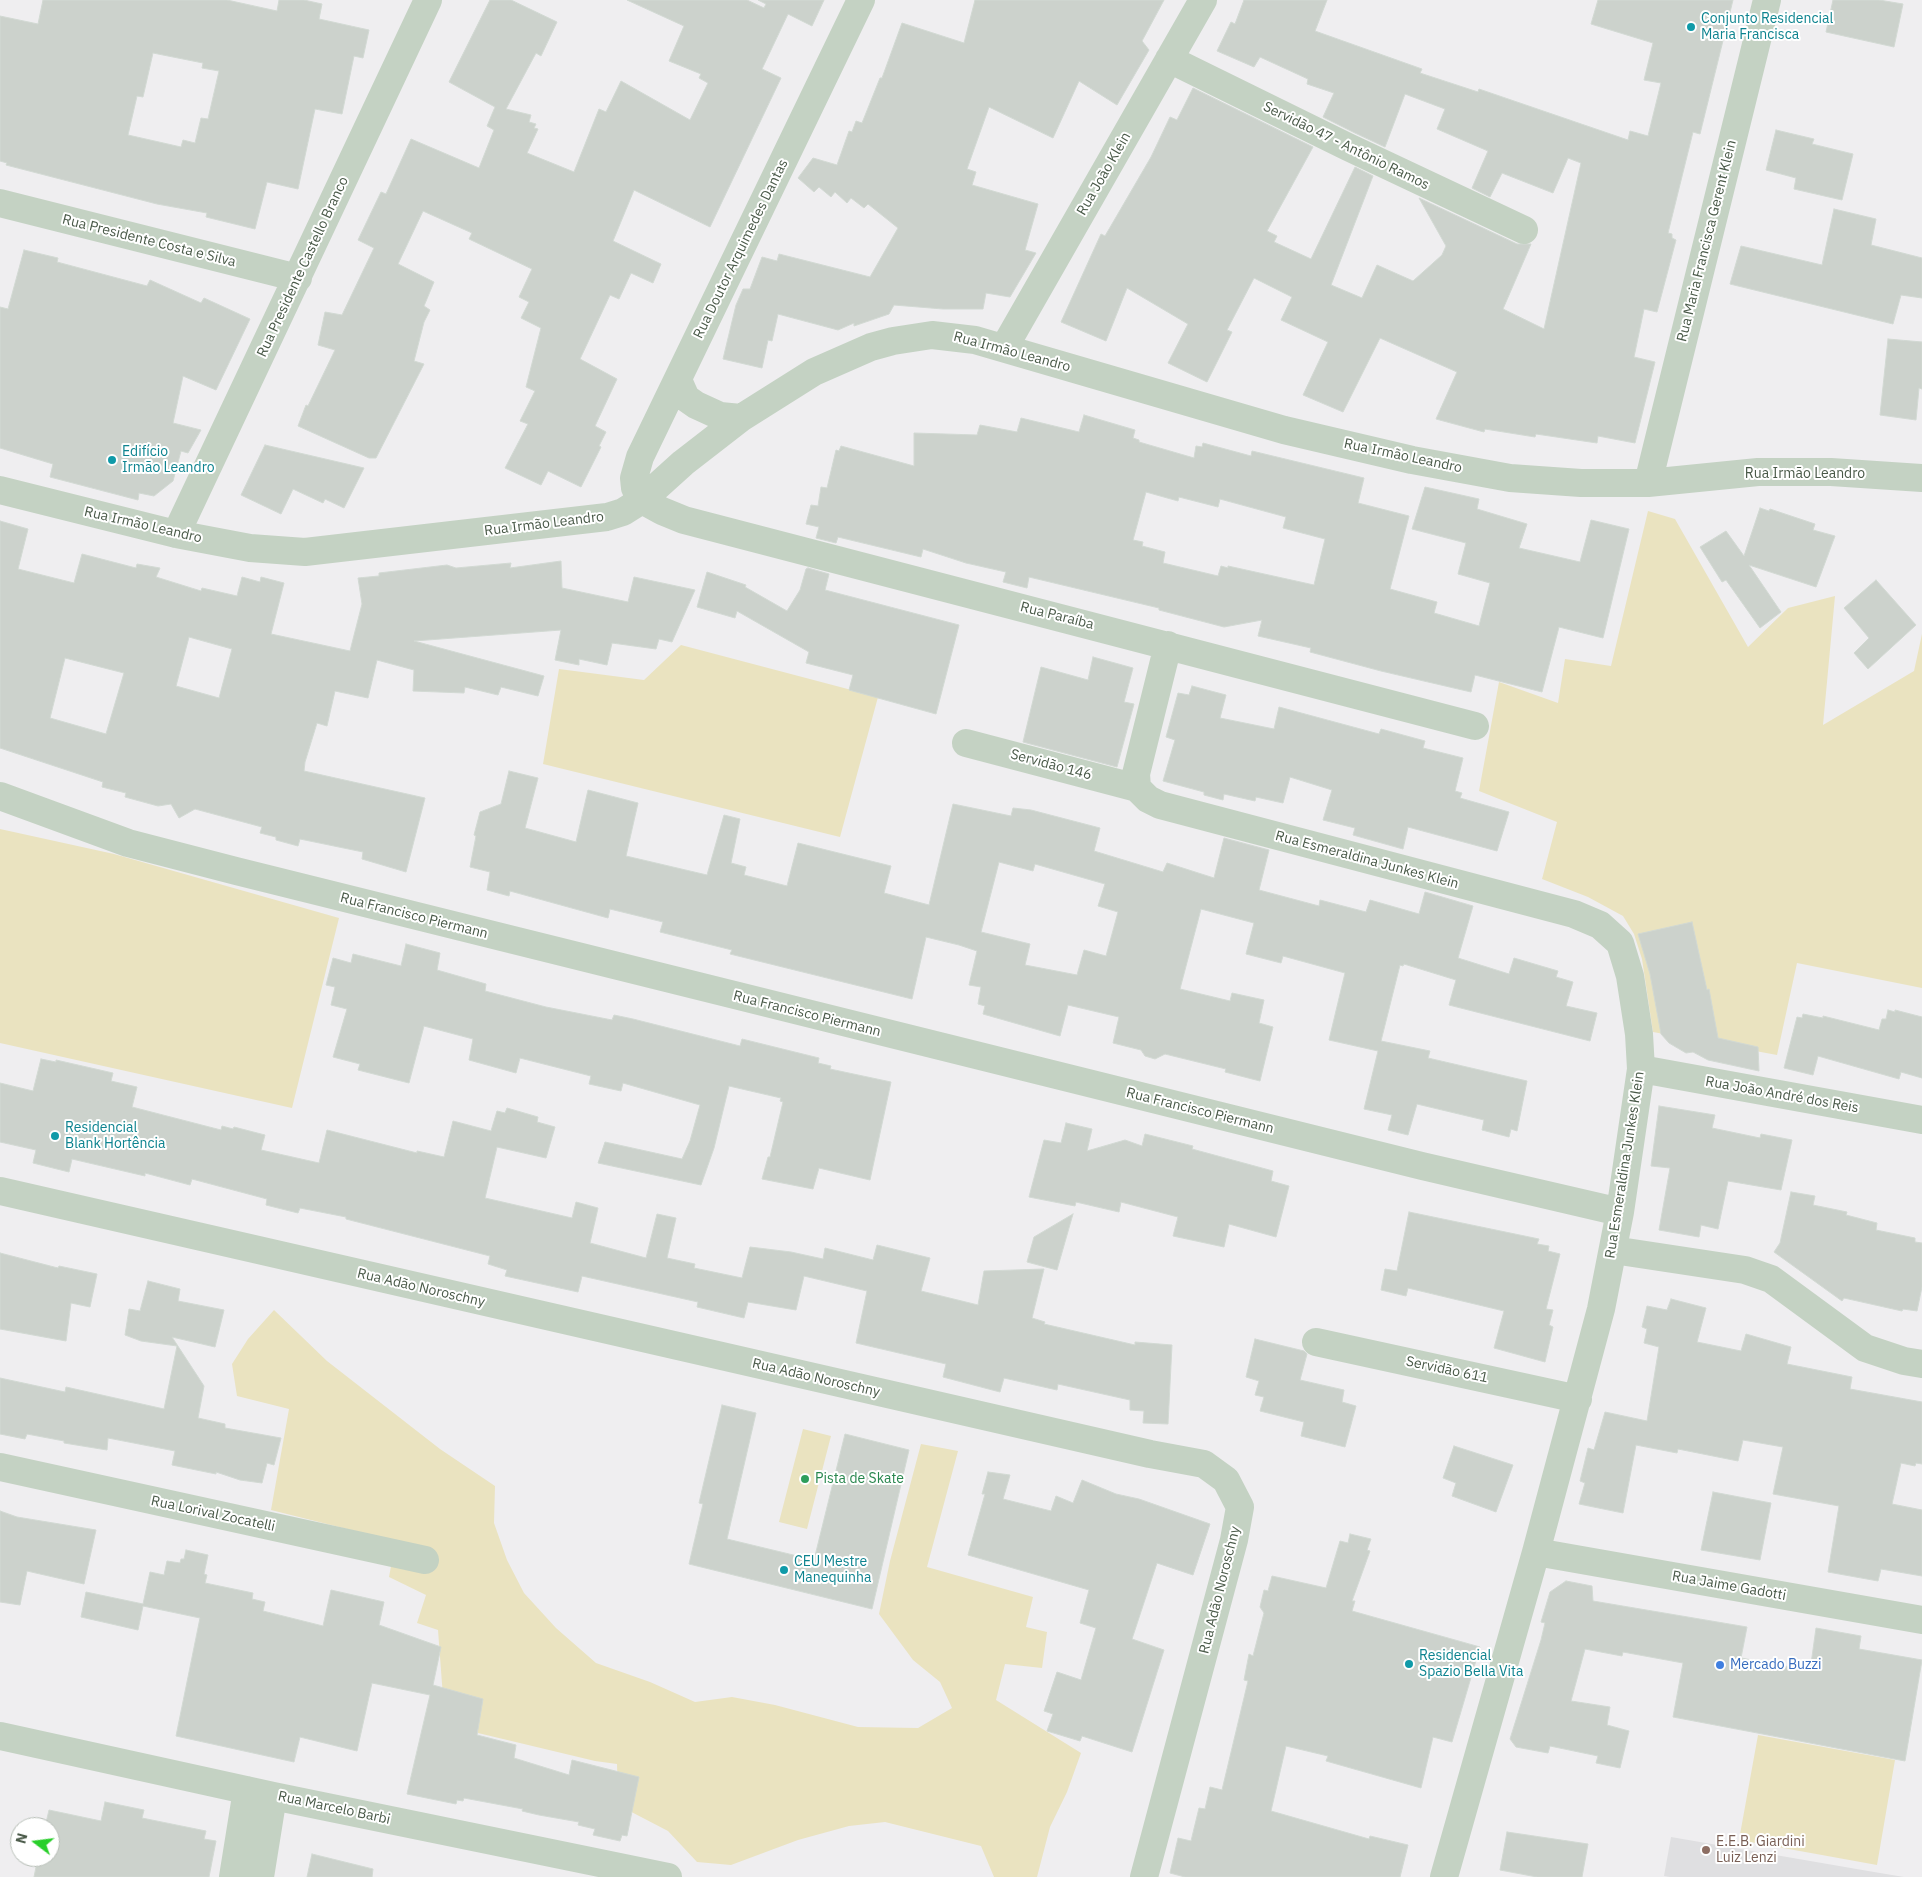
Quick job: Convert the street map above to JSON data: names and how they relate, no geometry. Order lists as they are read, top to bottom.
{
  "streets": {
    "street": [
      "Servidão 47 - Antônio Ramos",
      "Rua João Klein",
      "Rua Presidente Costa e Silva",
      "Rua Maria Francisca Gerent Klein",
      "Rua Doutor Arquimedes Dantas",
      "Rua Presidente Castello Branco",
      "Rua Irmão Leandro",
      "Rua Paraíba",
      "Servidão 146",
      "Rua Esmeraldina Junkes Klein",
      "Rua Francisco Piermann",
      "Rua João André dos Reis",
      "Rua Adão Noroschny",
      "Servidão 611",
      "Rua Lorival Zocatelli",
      "Rua Jaime Gadotti",
      "Rua Marcelo Barbi"
    ]
  },
  "crossings": [
    ["Servidão 47 - Antônio Ramos", "Rua João Klein"],
    ["Rua João Klein", "Rua Irmão Leandro"],
    ["Rua Presidente Costa e Silva", "Rua Presidente Castello Branco"],
    ["Rua Maria Francisca Gerent Klein", "Rua Irmão Leandro"],
    ["Rua Doutor Arquimedes Dantas", "Rua Irmão Leandro"],
    ["Rua Doutor Arquimedes Dantas", "Rua Paraíba"],
    ["Rua Presidente Castello Branco", "Rua Irmão Leandro"],
    ["Rua Irmão Leandro", "Rua Paraíba"],
    ["Servidão 146", "Rua Esmeraldina Junkes Klein"],
    ["Rua Esmeraldina Junkes Klein", "Rua Francisco Piermann"],
    ["Rua Esmeraldina Junkes Klein", "Rua João André dos Reis"],
    ["Rua Esmeraldina Junkes Klein", "Servidão 611"],
    ["Rua Esmeraldina Junkes Klein", "Rua Jaime Gadotti"]
  ],
  "places": [
    "Conjunto Residencial Maria Francisca",
    "Edifício Irmão Leandro",
    "Residencial Blank Hortência",
    "Pista de Skate",
    "CEU Mestre Manequinha",
    "Residencial Spazio Bella Vita",
    "Mercado Buzzi",
    "E.E.B. Giardini Luiz Lenzi"
  ],
  "north": "left"
}
